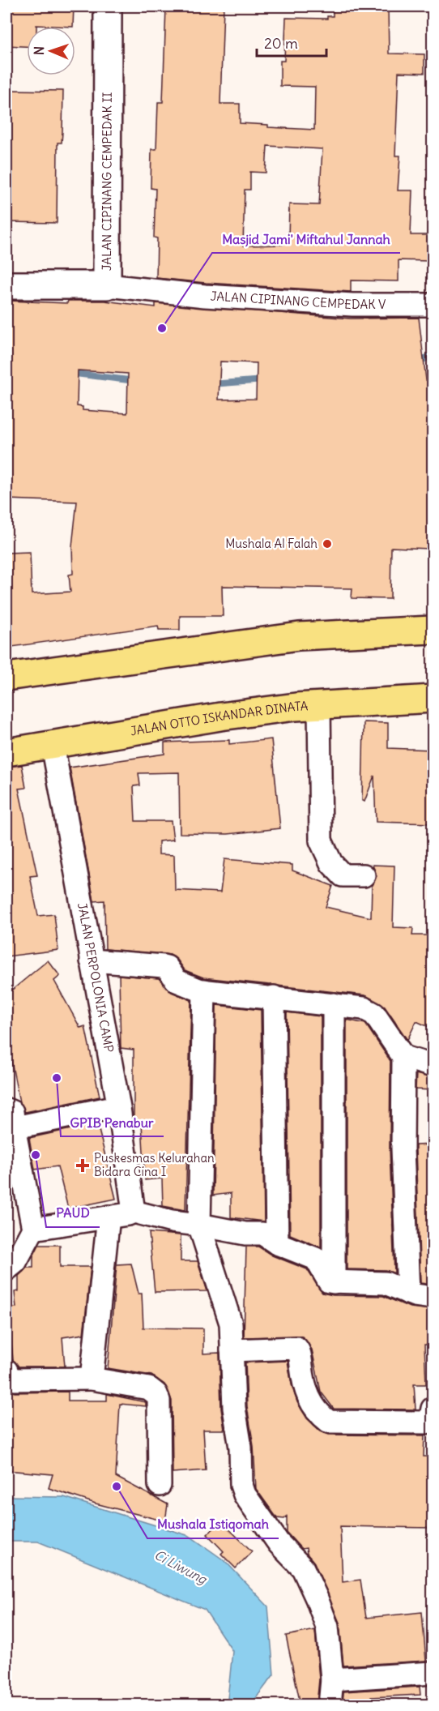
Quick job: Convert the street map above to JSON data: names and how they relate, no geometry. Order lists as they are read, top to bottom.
{
  "streets": {
    "main road": ["JALAN OTTO ISKANDAR DINATA"],
    "street": ["JALAN CIPINANG CEMPEDAK II", "JALAN CIPINANG CEMPEDAK V", "JALAN PERPOLONIA CAMP"]
  },
  "crossings": [
    ["JALAN CIPINANG CEMPEDAK II", "JALAN CIPINANG CEMPEDAK V"],
    ["JALAN OTTO ISKANDAR DINATA", "JALAN PERPOLONIA CAMP"]
  ],
  "water": ["Ci Liwung"],
  "places": {
    "other": [
      "Masjid Jami' Miftahul Jannah",
      "Mushala Al Falah",
      "GPIB Penabur",
      "PAUD",
      "Mushala Istiqomah"
    ],
    "health": ["Puskesmas Kelurahan Bidara Cina I"]
  },
  "scale_bar": "20 m",
  "north": "left"
}
